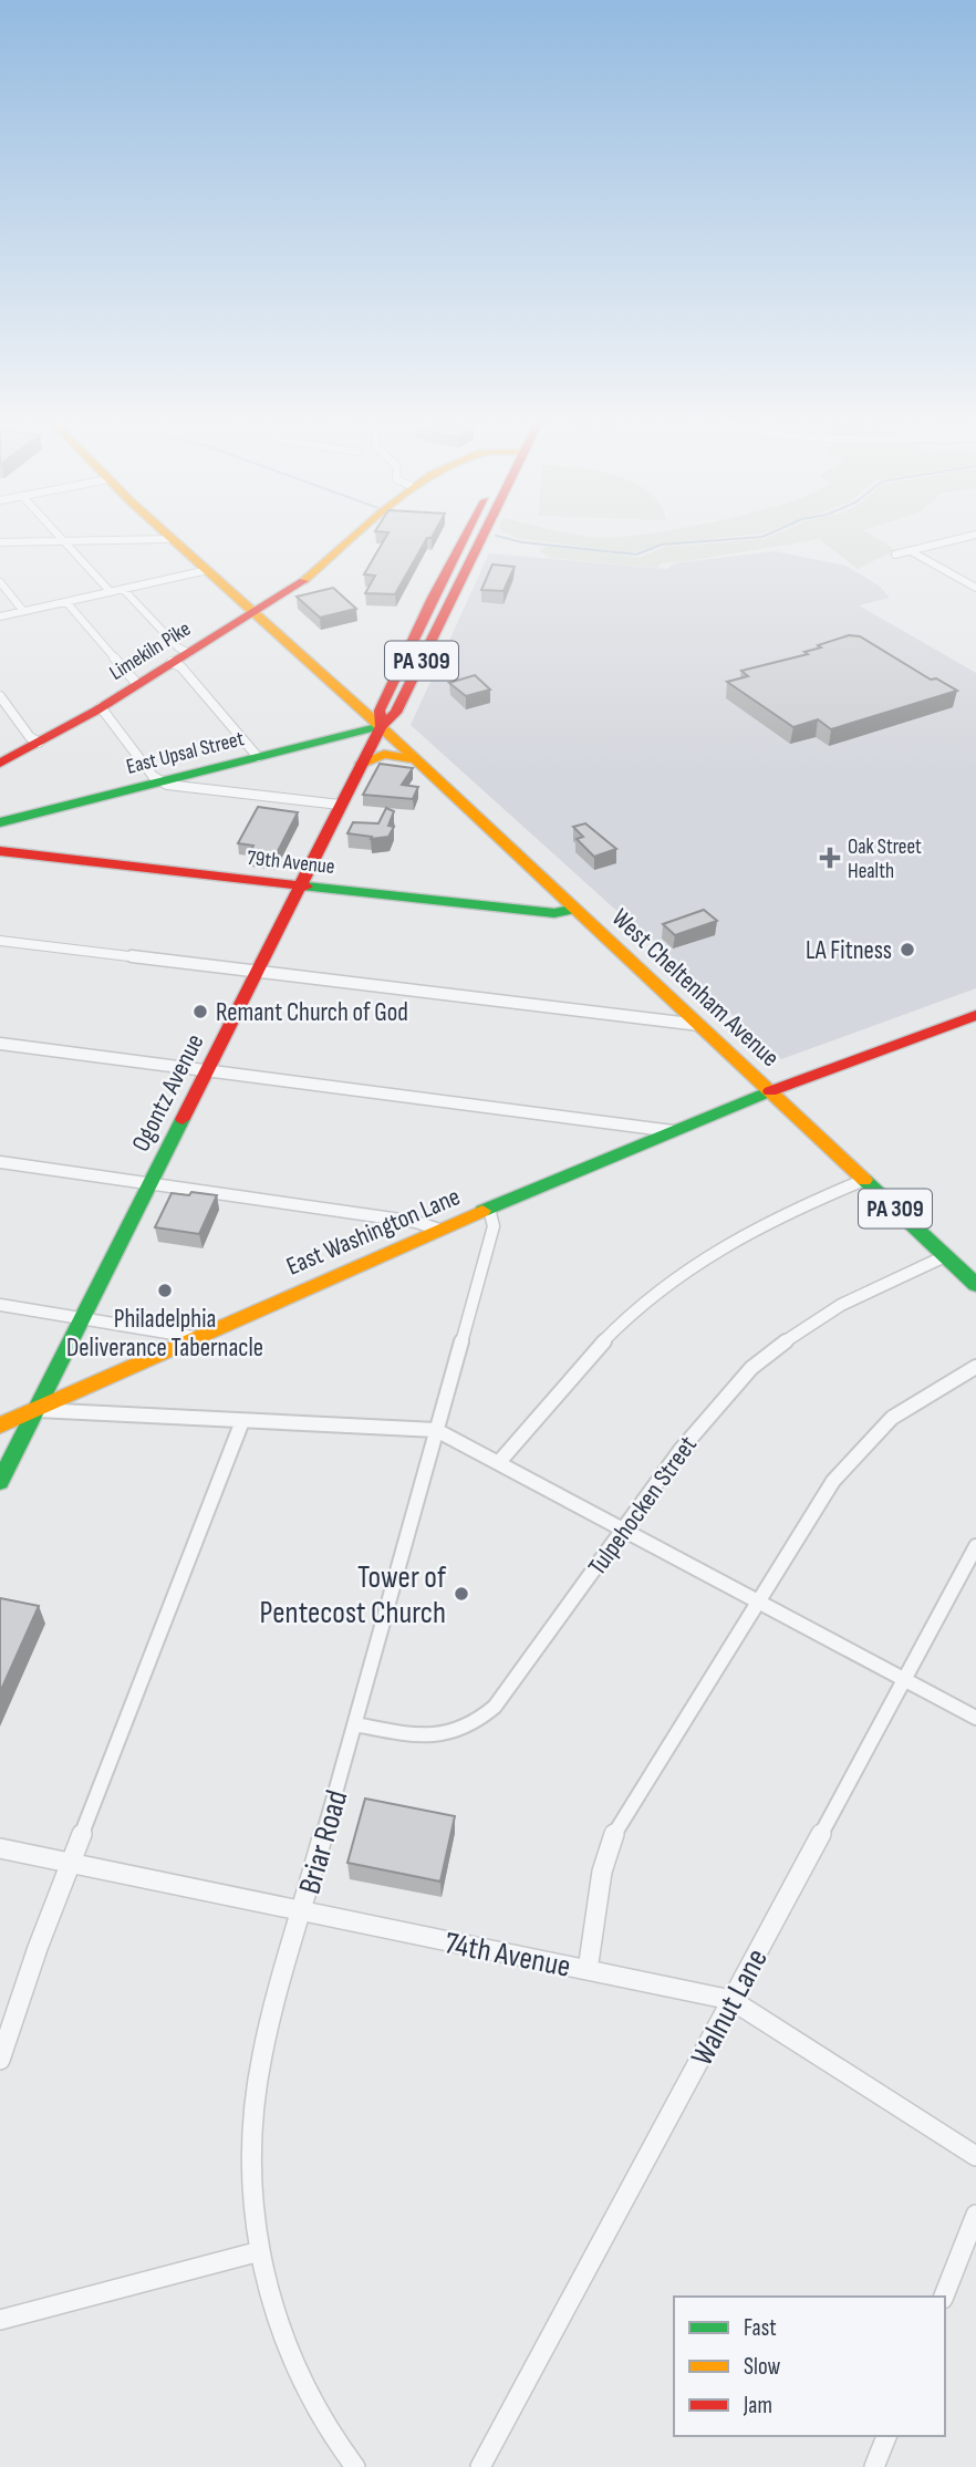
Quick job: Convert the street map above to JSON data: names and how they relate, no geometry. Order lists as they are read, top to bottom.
{
  "streets": {
    "main road": [
      "Limekiln Pike",
      "PA 309",
      "East Upsal Street",
      "79th Avenue",
      "West Cheltenham Avenue",
      "Ogontz Avenue",
      "East Washington Lane"
    ],
    "street": [
      "Tulpehocken Street",
      "Briar Road",
      "74th Avenue",
      "Walnut Lane"
    ]
  },
  "crossings": [
    ["Limekiln Pike", "West Cheltenham Avenue"],
    ["East Upsal Street", "West Cheltenham Avenue"],
    ["East Upsal Street", "Ogontz Avenue"],
    ["79th Avenue", "West Cheltenham Avenue"],
    ["79th Avenue", "Ogontz Avenue"],
    ["West Cheltenham Avenue", "Ogontz Avenue"],
    ["West Cheltenham Avenue", "East Washington Lane"],
    ["West Cheltenham Avenue", "Tulpehocken Street"],
    ["Ogontz Avenue", "East Washington Lane"],
    ["East Washington Lane", "Briar Road"],
    ["Tulpehocken Street", "Briar Road"],
    ["Briar Road", "74th Avenue"],
    ["74th Avenue", "Walnut Lane"]
  ],
  "places": {
    "health": ["Oak Street Health"],
    "other": [
      "LA Fitness",
      "Remant Church of God",
      "Philadelphia Deliverance Tabernacle",
      "Tower of Pentecost Church"
    ]
  },
  "legend": ["Fast", "Slow", "Jam"]
}
